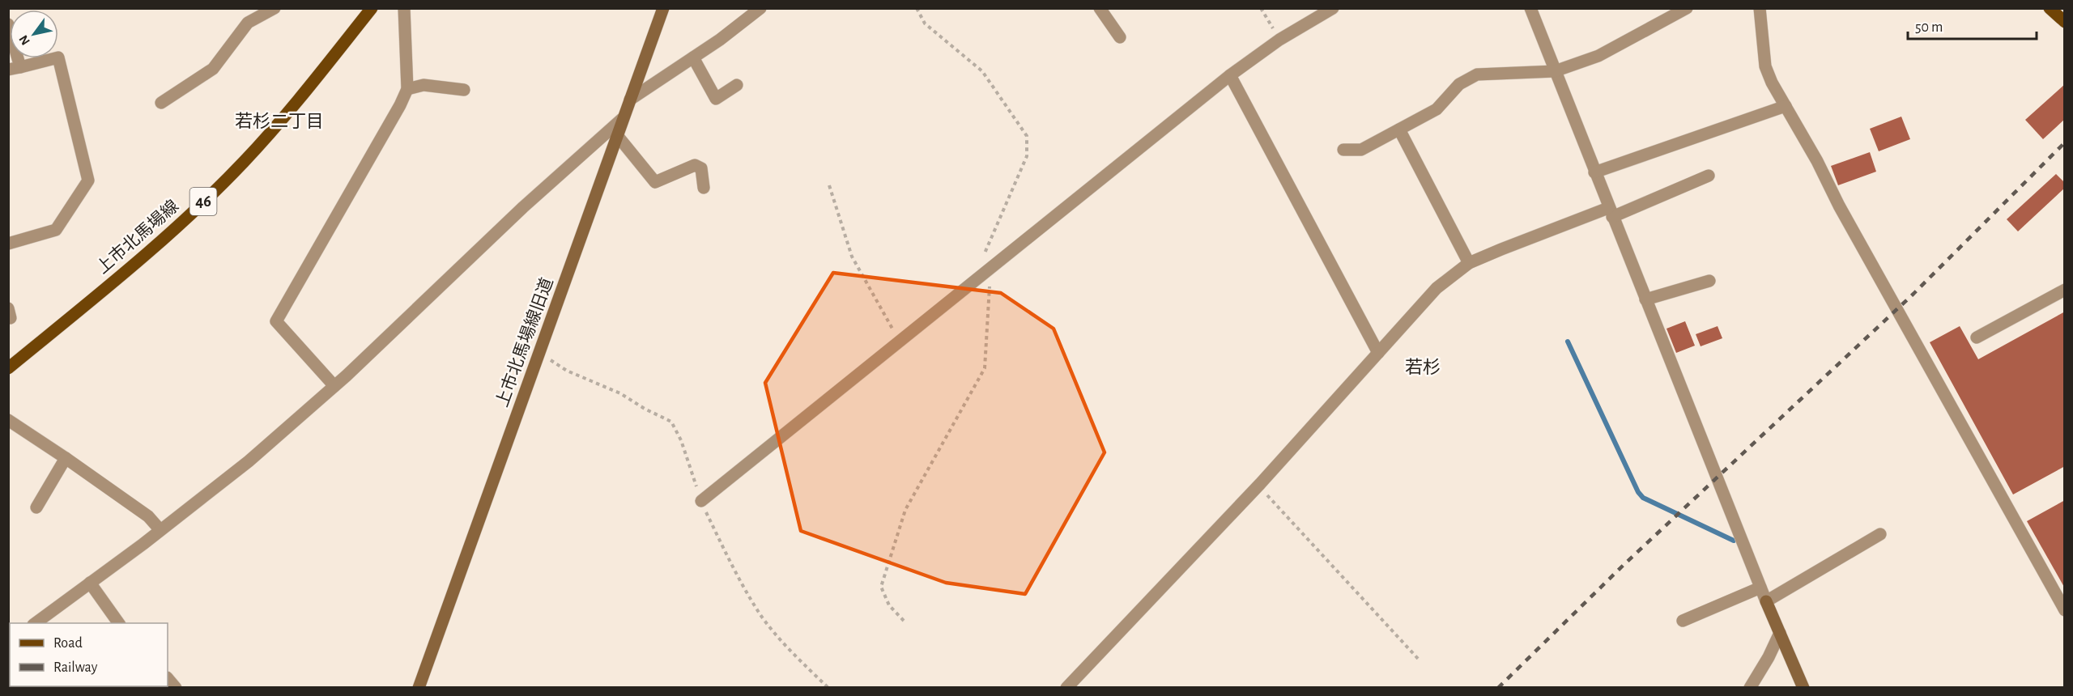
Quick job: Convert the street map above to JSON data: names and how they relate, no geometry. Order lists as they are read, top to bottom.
{
  "streets": {
    "main road": ["46", "上市北馬場線"],
    "street": ["上市北馬場線旧道"]
  },
  "districts": ["若杉二丁目", "若杉"],
  "legend": ["Road", "Railway"],
  "scale_bar": "50 m",
  "north": "bottom left"
}
